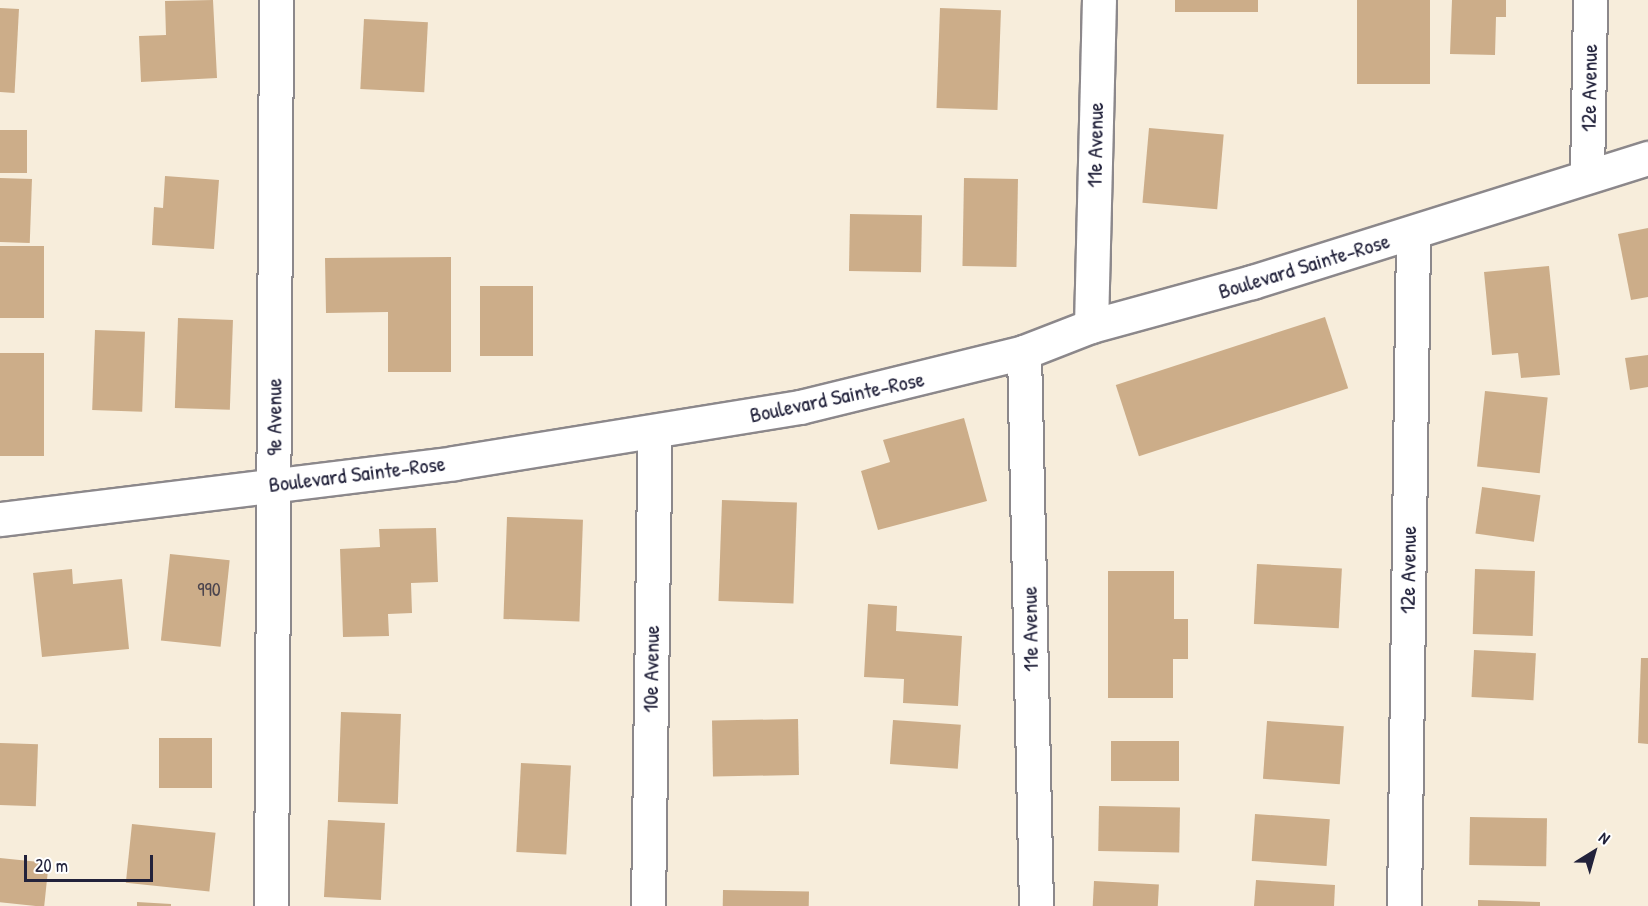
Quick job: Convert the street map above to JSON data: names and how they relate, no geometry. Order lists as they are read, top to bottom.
{
  "streets": {
    "street": [
      "12e Avenue",
      "11e Avenue",
      "Boulevard Sainte-Rose",
      "9e Avenue",
      "10e Avenue"
    ]
  },
  "crossings": [
    ["12e Avenue", "Boulevard Sainte-Rose"],
    ["11e Avenue", "Boulevard Sainte-Rose"],
    ["Boulevard Sainte-Rose", "9e Avenue"],
    ["Boulevard Sainte-Rose", "10e Avenue"]
  ],
  "house_numbers": ["990"],
  "scale_bar": "20 m",
  "north": "top right"
}
